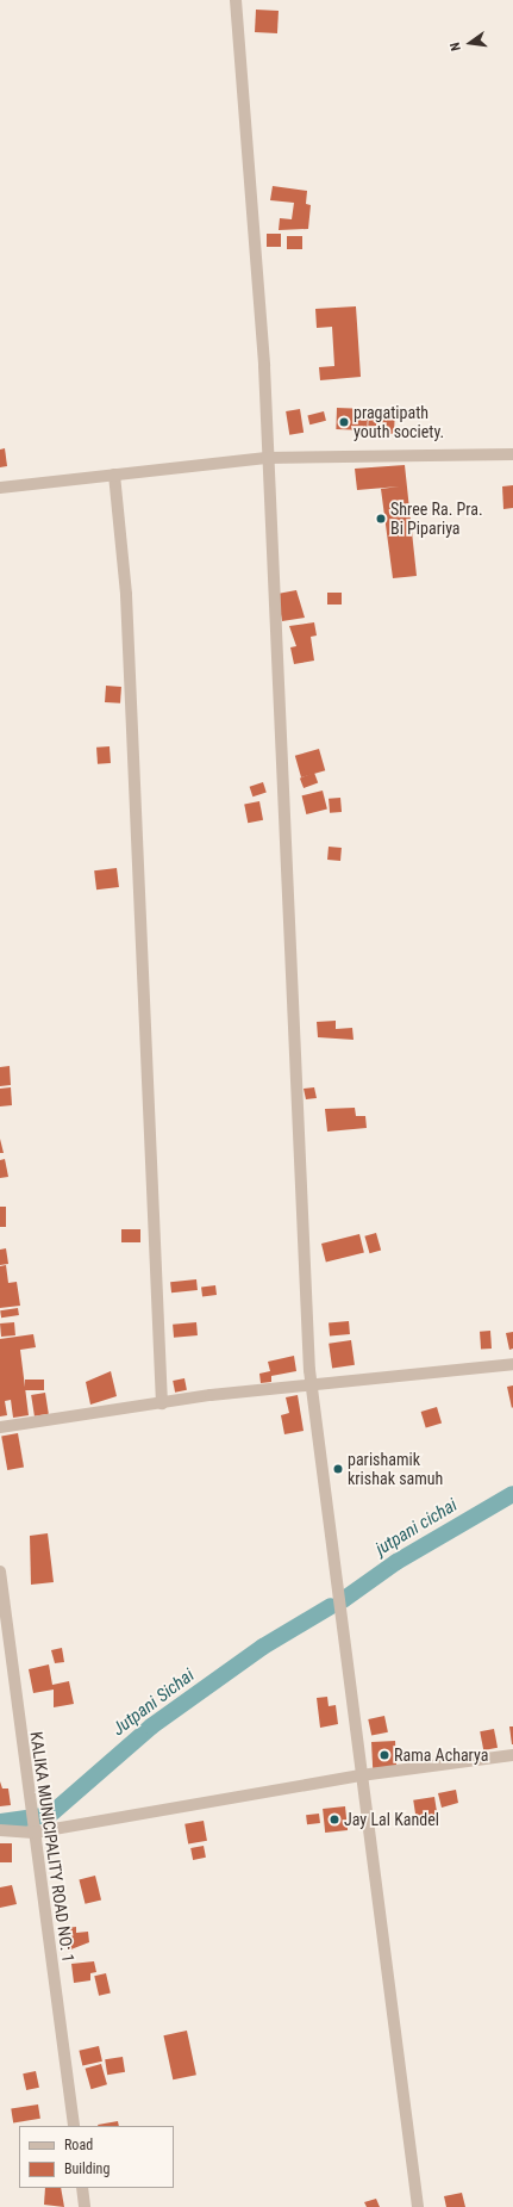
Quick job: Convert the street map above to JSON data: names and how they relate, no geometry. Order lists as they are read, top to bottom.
{
  "streets": {
    "street": ["KALIKA MUNICIPALITY ROAD NO: 1"]
  },
  "water": ["jutpani cichai", "Jutpani Sichai"],
  "places": [
    "pragatipath youth society.",
    "Shree Ra. Pra. Bi Pipariya",
    "parishamik krishak samuh",
    "Rama Acharya",
    "Jay Lal Kandel"
  ],
  "legend": ["Road", "Building"],
  "north": "left"
}
